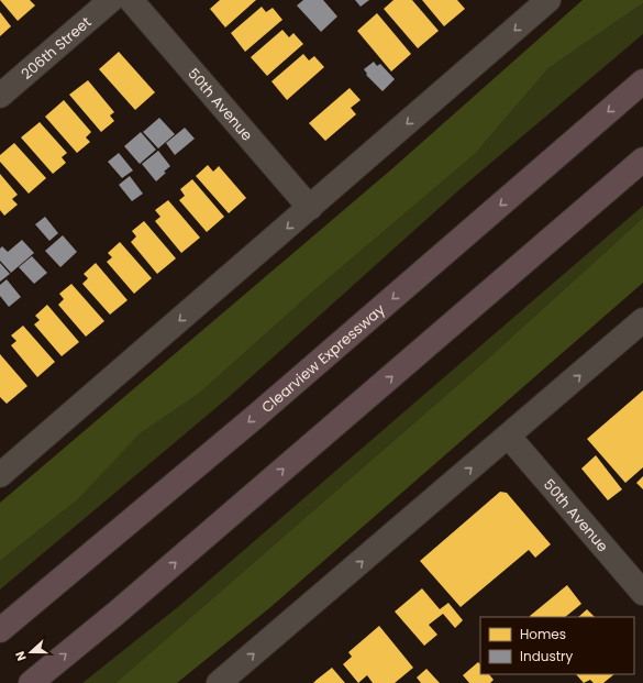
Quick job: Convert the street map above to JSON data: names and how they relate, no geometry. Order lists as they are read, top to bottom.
{
  "streets": {
    "highway": ["Clearview Expressway"],
    "street": ["206th Street", "50th Avenue"]
  },
  "legend": ["Homes", "Industry"],
  "north": "left"
}
